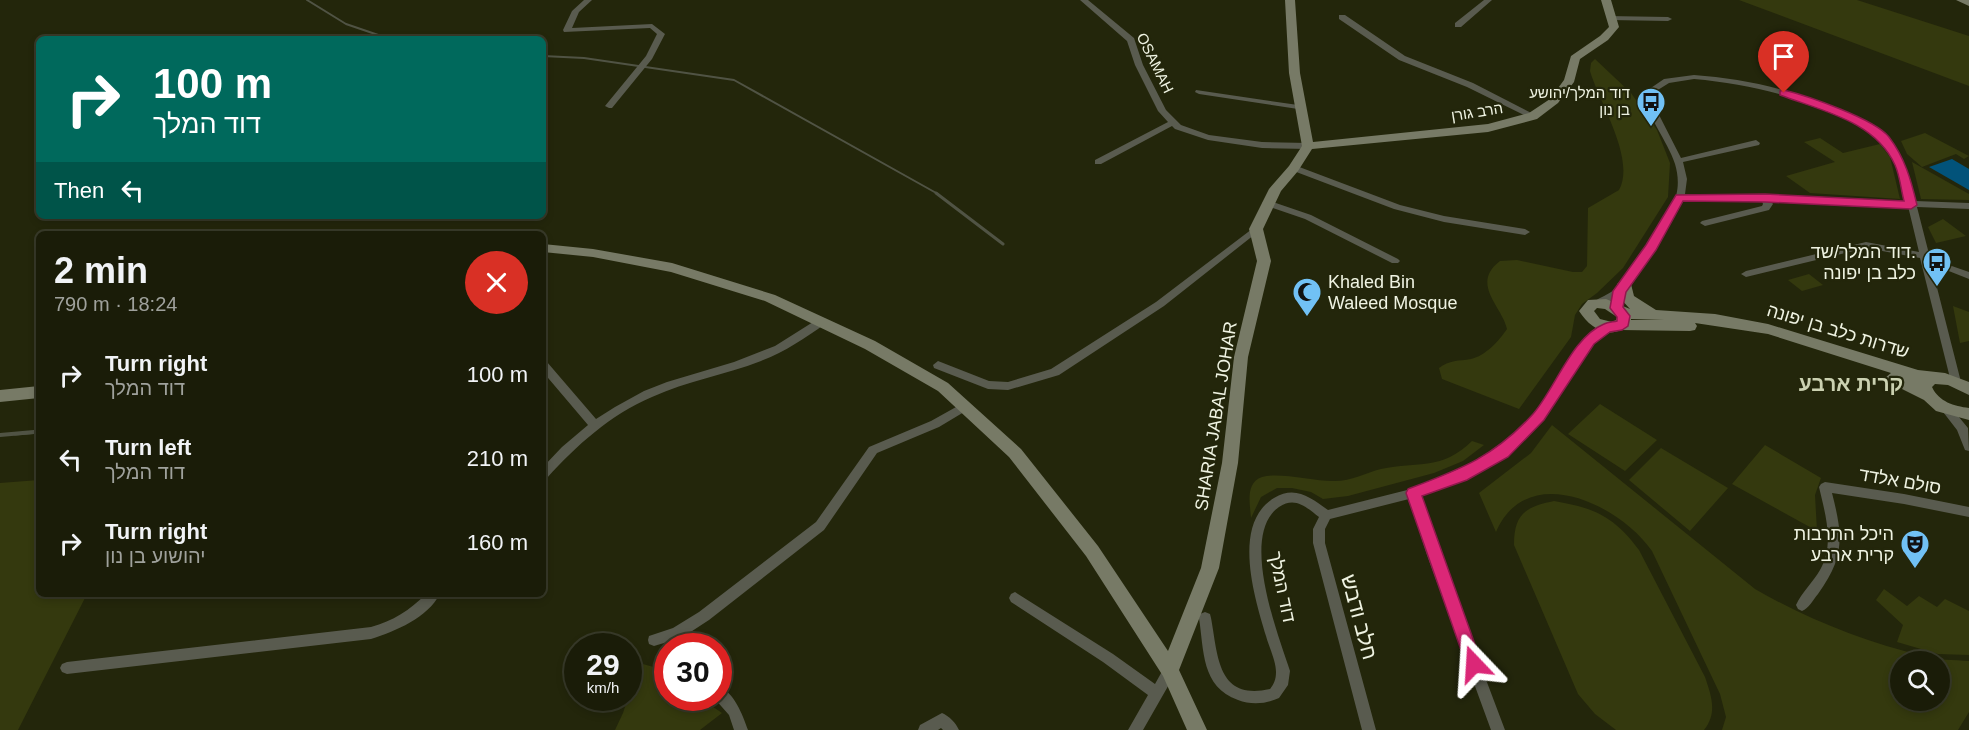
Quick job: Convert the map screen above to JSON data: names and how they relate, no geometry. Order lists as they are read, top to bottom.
{
  "streets": {
    "street": [
      "OSAMAH",
      "הרב גורן",
      "שדרות כלב בן יפונה",
      "SHARIA JABAL JOHAR",
      "סולם אלדד",
      "דוד המלך",
      "חלב ודבש"
    ]
  },
  "crossings": [
    ["דוד המלך", "חלב ודבש"]
  ],
  "districts": ["קרית ארבע"],
  "places": {
    "bus stop": ["דוד המלך/יהושע בן נון", "דוד המלך/שד. כלב בן יפונה"],
    "mosque": ["Khaled Bin Waleed Mosque"],
    "theatre": ["היכל התרבות קרית ארבע"]
  },
  "page": {
    "turn": ["100 m", "דוד המלך"],
    "then": "Then",
    "heading": ["2 min", "790 m · 18:24"],
    "list": [
      {
        "name": "Turn right",
        "note": "דוד המלך",
        "value": "100 m"
      },
      {
        "name": "Turn left",
        "note": "דוד המלך",
        "value": "210 m"
      },
      {
        "name": "Turn right",
        "note": "יהושוע בן נון",
        "value": "160 m"
      }
    ],
    "speed": "29 km/h",
    "limit": "30"
  }
}
